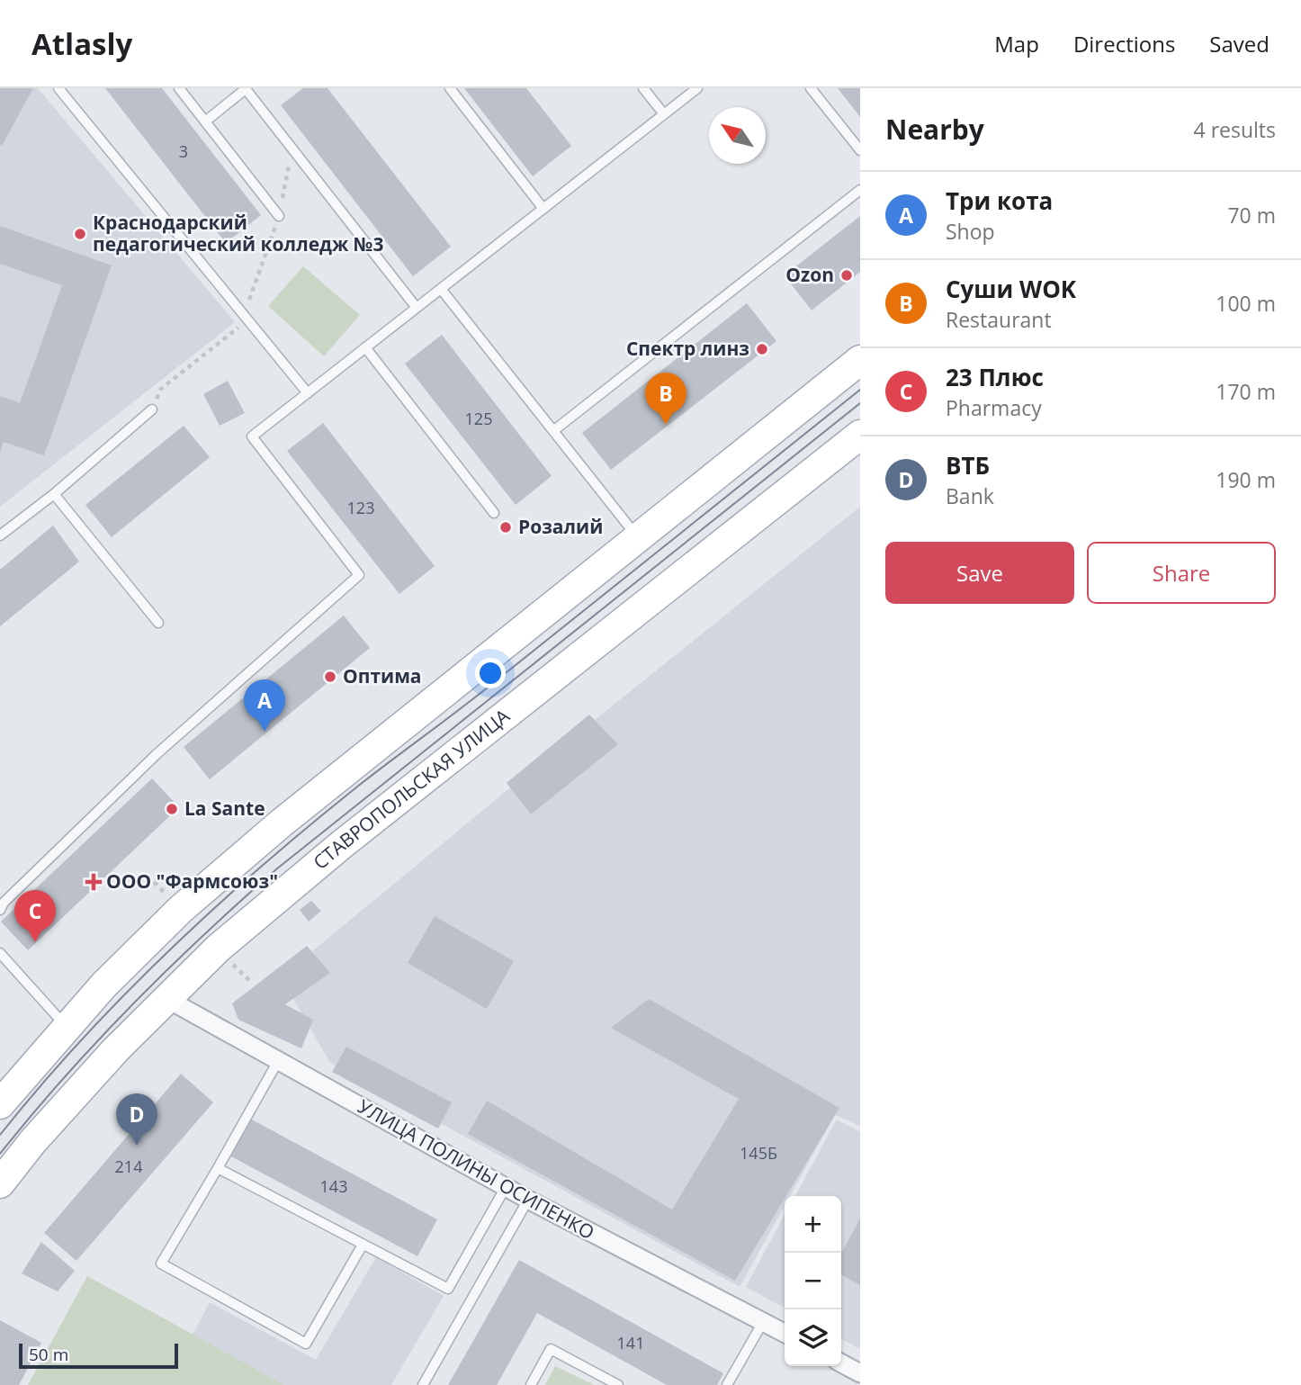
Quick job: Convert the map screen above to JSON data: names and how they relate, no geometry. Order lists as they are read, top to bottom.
{
  "streets": {
    "main road": ["СТАВРОПОЛЬСКАЯ УЛИЦА"],
    "street": ["УЛИЦА ПОЛИНЫ ОСИПЕНКО"]
  },
  "crossings": [
    ["СТАВРОПОЛЬСКАЯ УЛИЦА", "УЛИЦА ПОЛИНЫ ОСИПЕНКО"]
  ],
  "places": {
    "other": [
      "Краснодарский педагогический колледж №3",
      "Ozon",
      "Спектр линз",
      "Розалий",
      "Оптима",
      "La Sante"
    ],
    "health": ["ООО \"Фармсоюз\""]
  },
  "house_numbers": [
    "3",
    "125",
    "123",
    "145Б",
    "214",
    "143",
    "141"
  ],
  "scale_bar": "50 m",
  "north": "top left",
  "page": {
    "header": "Atlasly",
    "nav": ["Map", "Directions", "Saved"],
    "heading": ["Nearby", "4 results"],
    "list": [
      {
        "mark": "A",
        "name": "Три кота",
        "note": "Shop",
        "value": "70 m"
      },
      {
        "mark": "B",
        "name": "Суши WOK",
        "note": "Restaurant",
        "value": "100 m"
      },
      {
        "mark": "C",
        "name": "23 Плюс",
        "note": "Pharmacy",
        "value": "170 m"
      },
      {
        "mark": "D",
        "name": "ВТБ",
        "note": "Bank",
        "value": "190 m"
      }
    ],
    "pins": [
      "B",
      "A",
      "C",
      "D"
    ],
    "buttons": ["Save", "Share"],
    "map_buttons": ["+", "−"],
    "scale": "50 m"
  }
}
